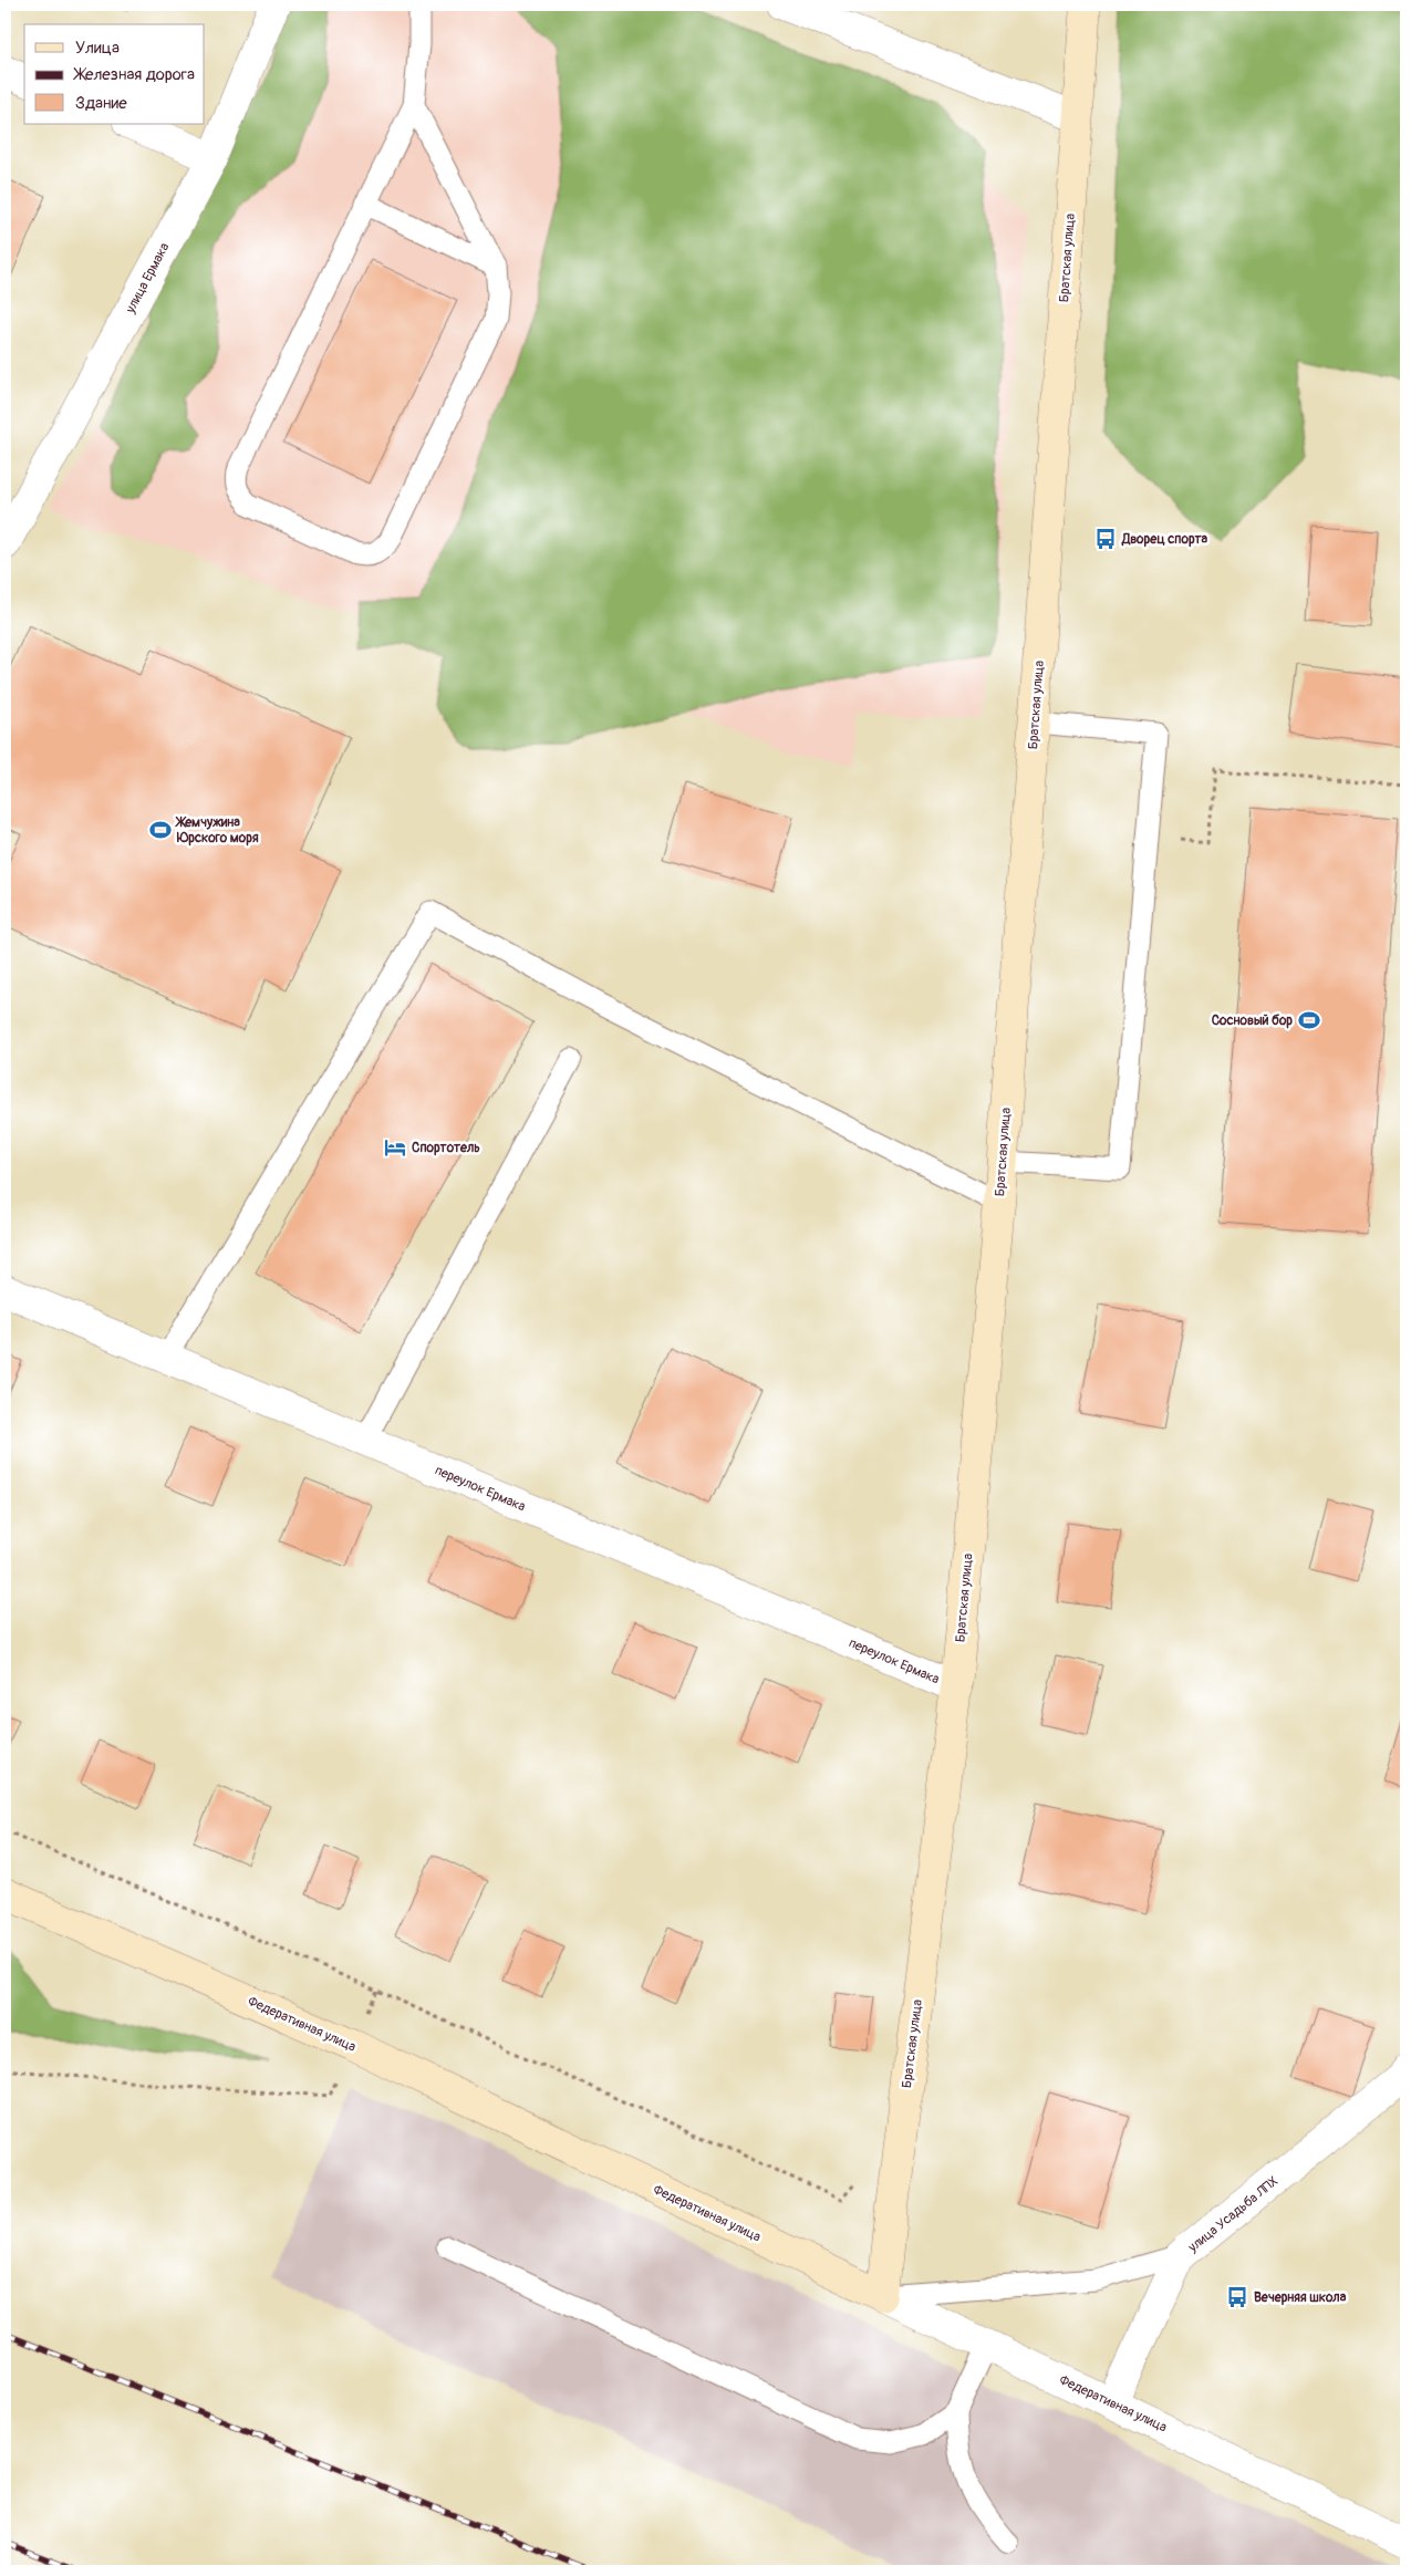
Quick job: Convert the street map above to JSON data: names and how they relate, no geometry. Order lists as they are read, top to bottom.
{
  "streets": {
    "street": [
      "Братская улица",
      "улица Ермака",
      "переулок Ермака",
      "Федеративная улица",
      "улица Усадьба ЛПХ"
    ]
  },
  "crossings": [
    ["Братская улица", "переулок Ермака"],
    ["Братская улица", "Федеративная улица"],
    ["Федеративная улица", "улица Усадьба ЛПХ"]
  ],
  "places": {
    "bus stop": ["Дворец спорта", "Вечерняя школа"],
    "sports": ["Жемчужина Юрского моря", "Сосновый бор"],
    "hotel": ["Спортотель"]
  },
  "legend": ["Улица", "Железная дорога", "Здание"]
}
